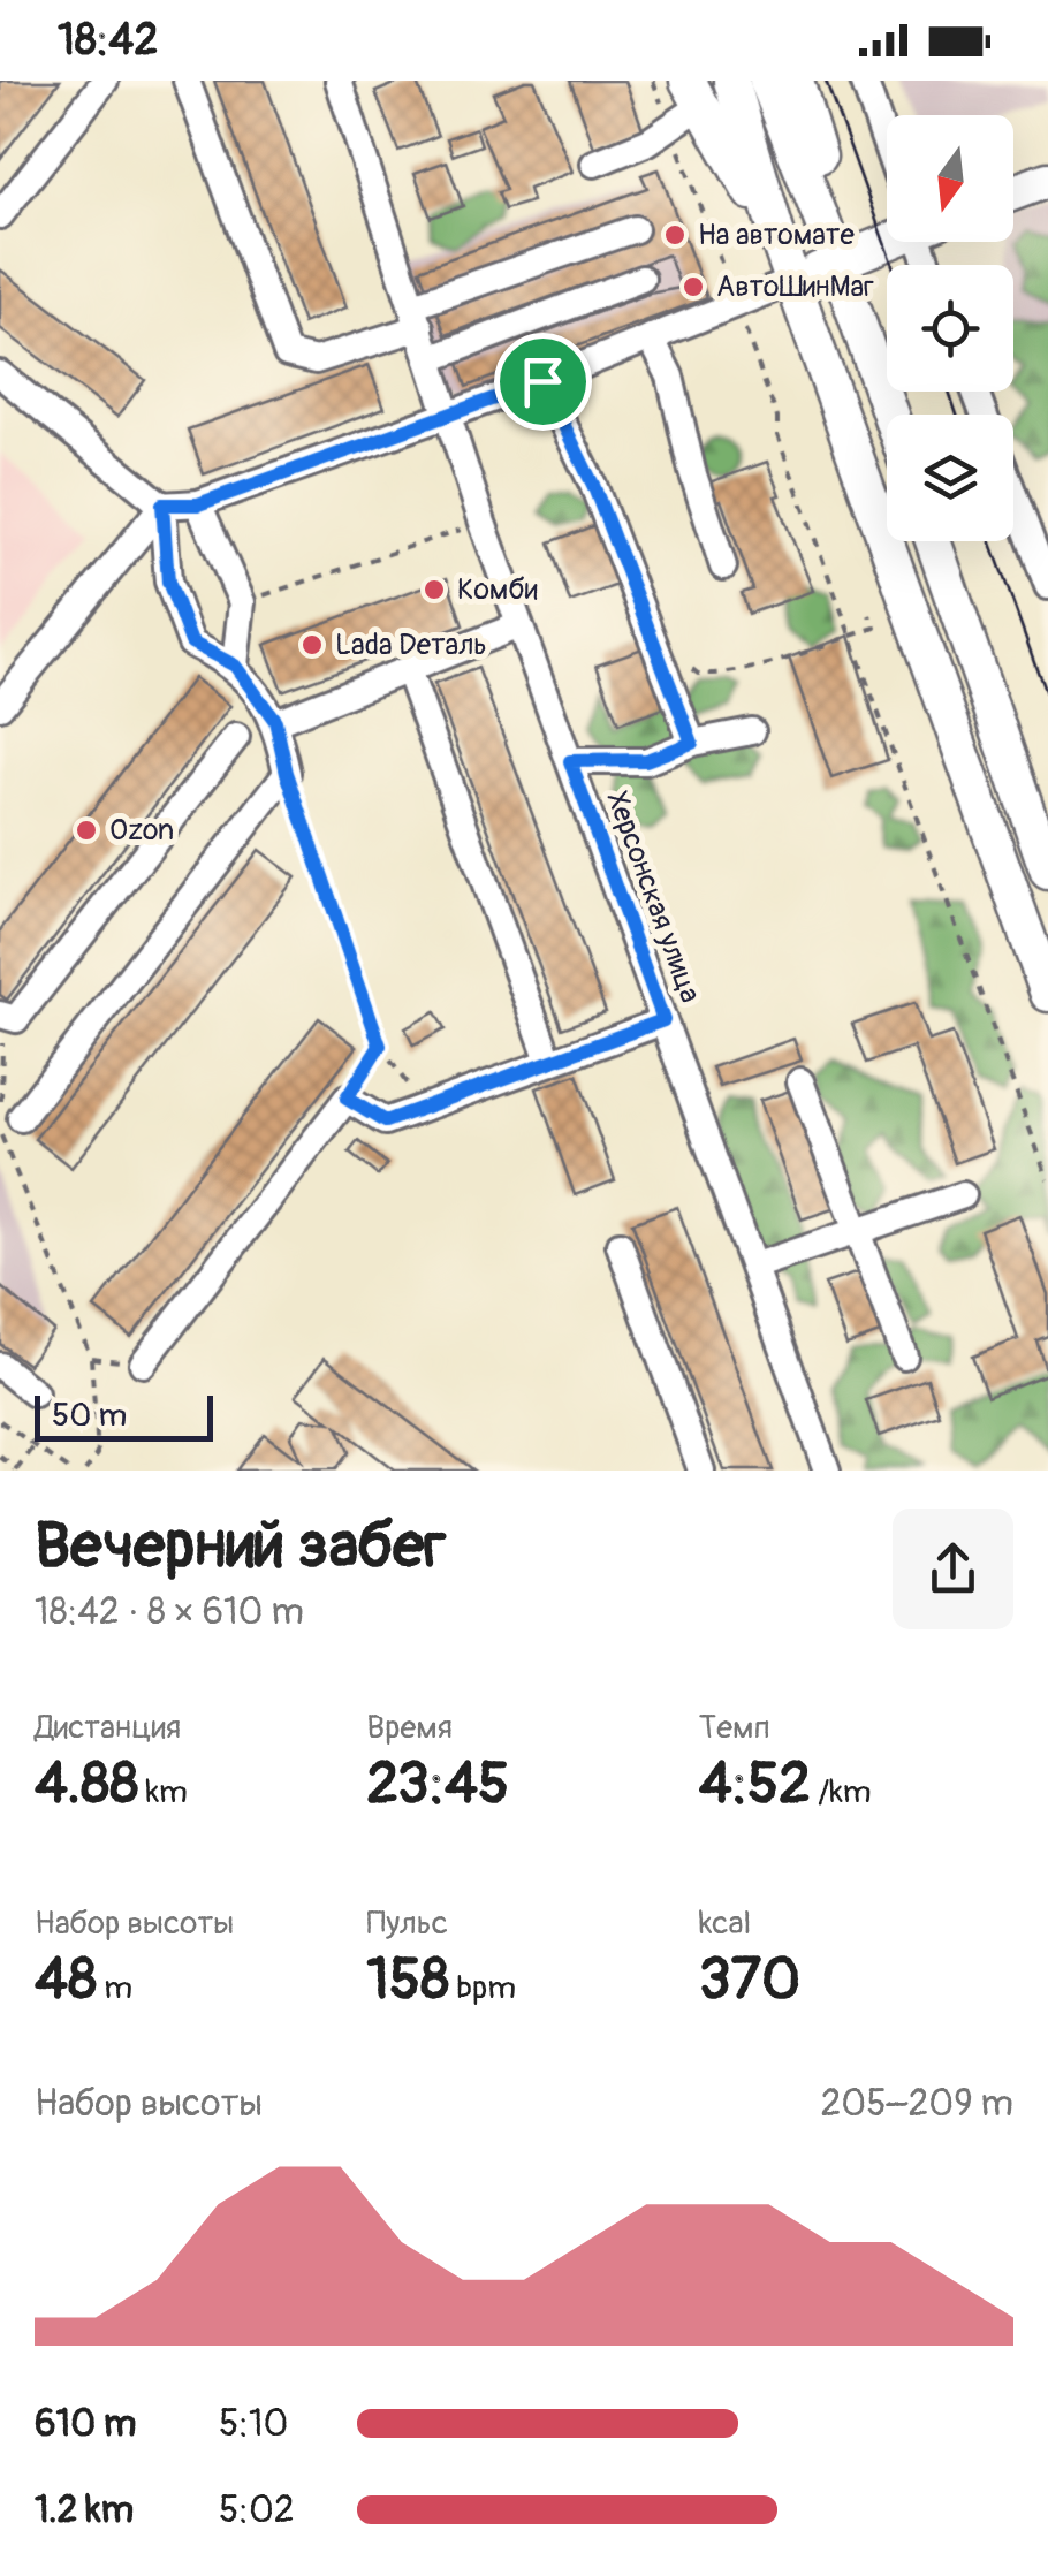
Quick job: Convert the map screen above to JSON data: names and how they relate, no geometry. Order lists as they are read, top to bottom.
{
  "streets": {
    "street": ["Херсонская улица"]
  },
  "places": [
    "На автомате",
    "АвтоШинМаг",
    "Комби",
    "Lada Dеталь",
    "Ozon"
  ],
  "scale_bar": "50 m",
  "north": "bottom",
  "page": {
    "status": "18:42",
    "scale": "50 m",
    "heading": ["Вечерний забег", "18:42 · 8 × 610 m"],
    "stats": [
      ["Дистанция", "4.88 km"],
      ["Время", "23:45"],
      ["Темп", "4:52 /km"],
      ["Набор высоты", "48 m"],
      ["Пульс", "158 bpm"],
      ["kcal", "370"]
    ],
    "chart": ["Набор высоты", "205–209 m"],
    "list": [
      {
        "name": "610 m",
        "note": "5:10"
      },
      {
        "name": "1.2 km",
        "note": "5:02"
      }
    ]
  }
}
